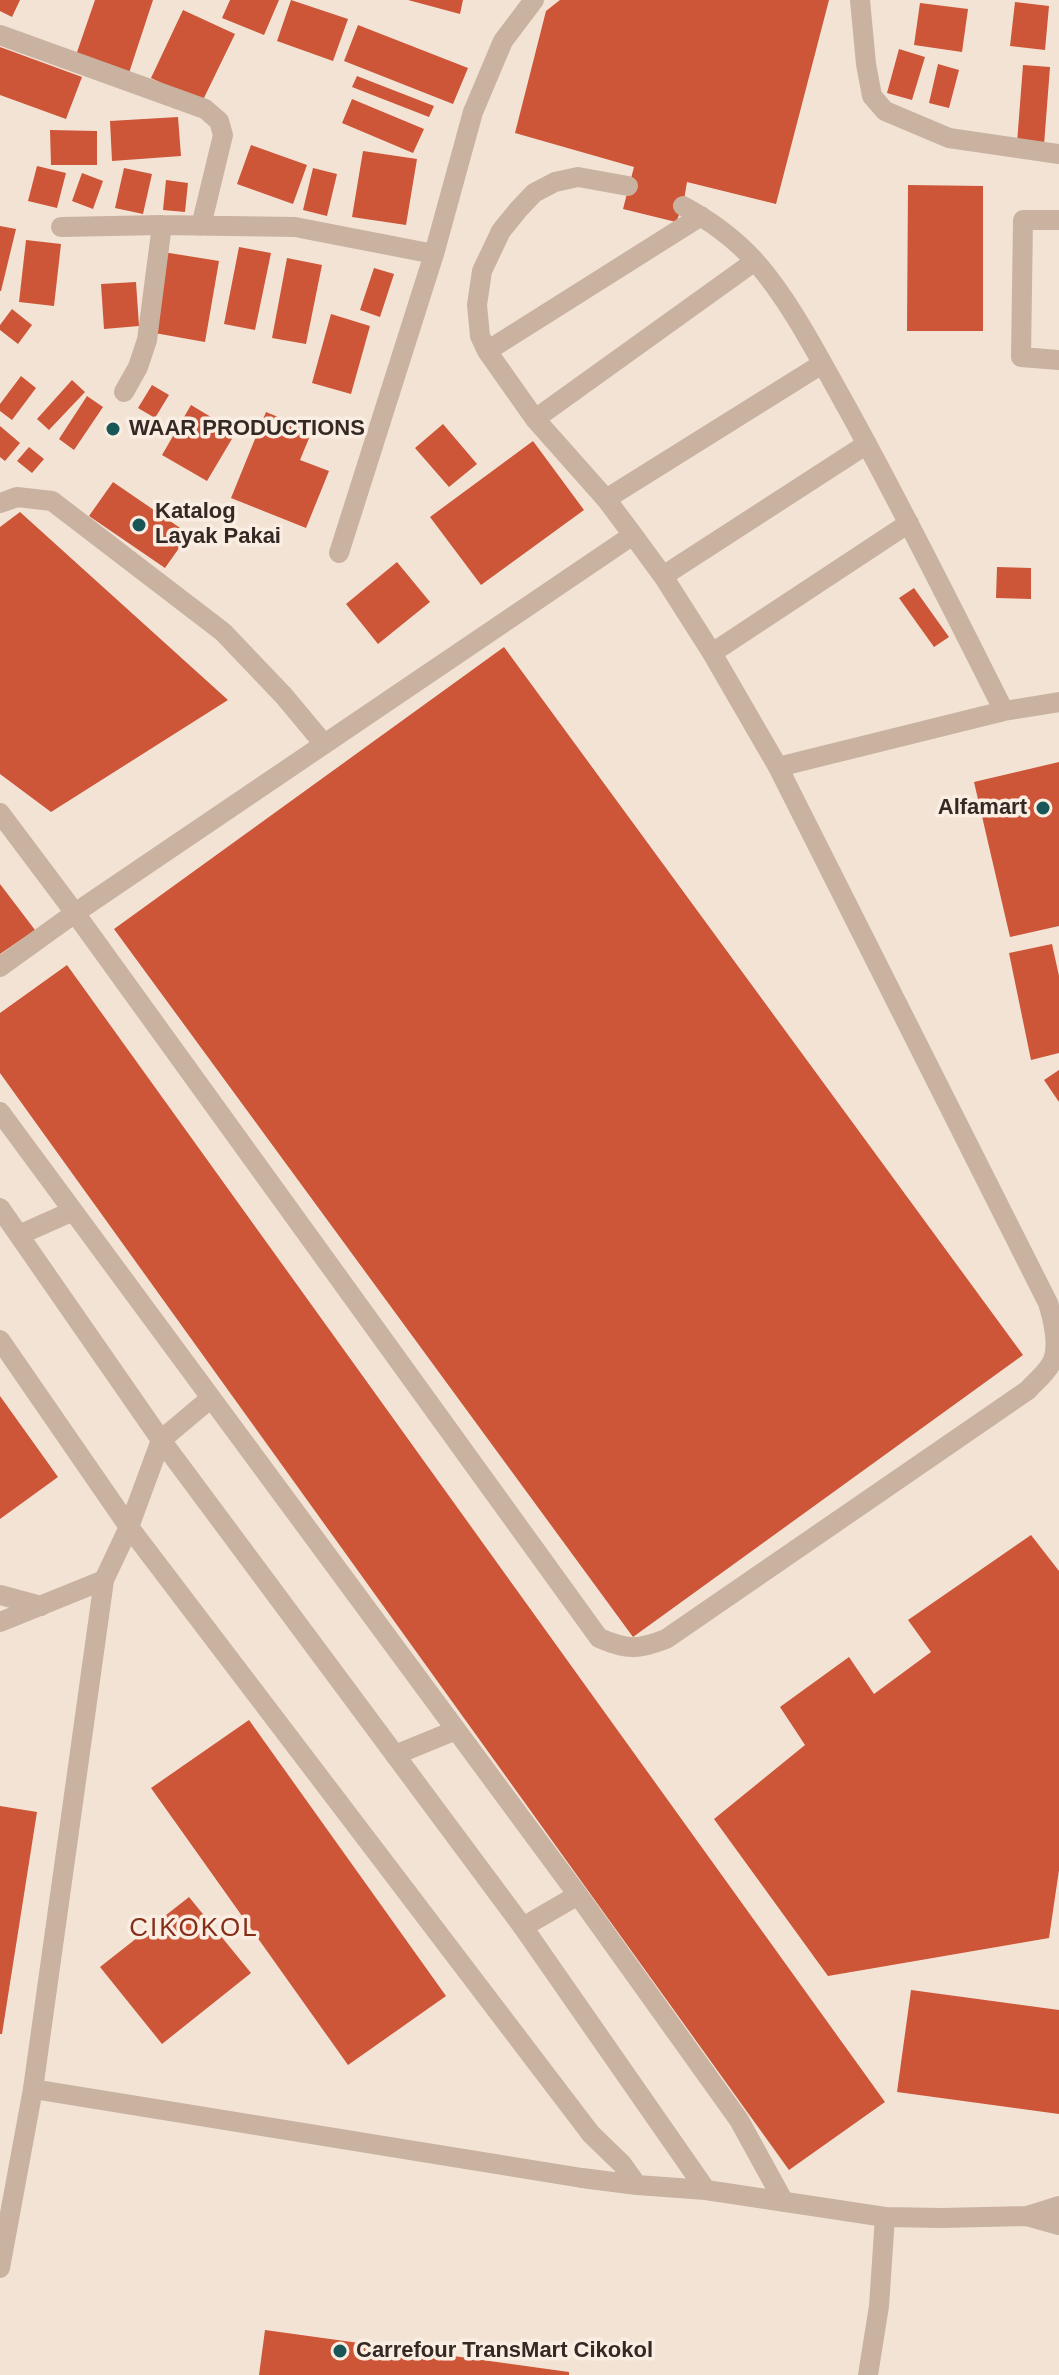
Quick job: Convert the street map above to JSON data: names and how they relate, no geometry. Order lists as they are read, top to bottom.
{
  "districts": ["CIKOKOL"],
  "places": [
    "WAAR PRODUCTIONS",
    "Katalog Layak Pakai",
    "Alfamart",
    "Carrefour TransMart Cikokol"
  ]
}
